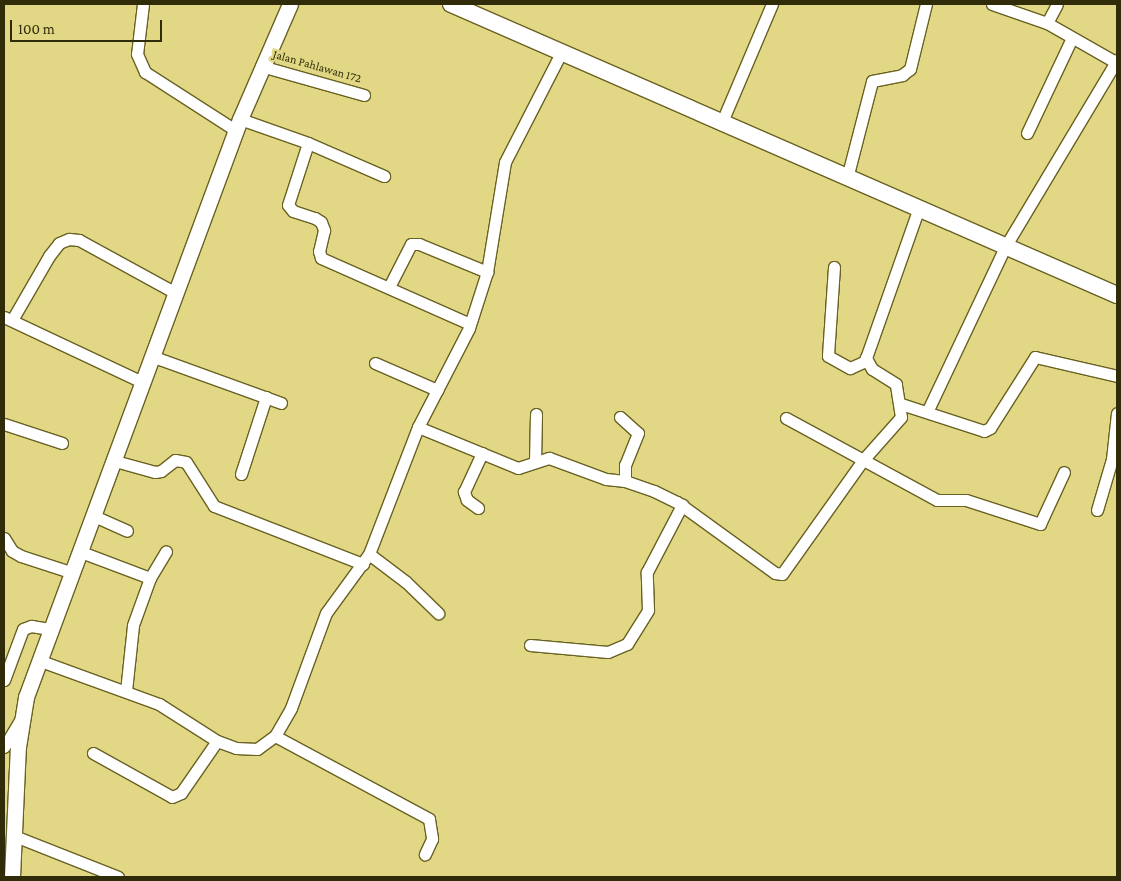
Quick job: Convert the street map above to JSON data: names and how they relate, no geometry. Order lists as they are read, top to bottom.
{
  "streets": {
    "street": ["Jalan Pahlawan 172"]
  },
  "scale_bar": "100 m"
}
